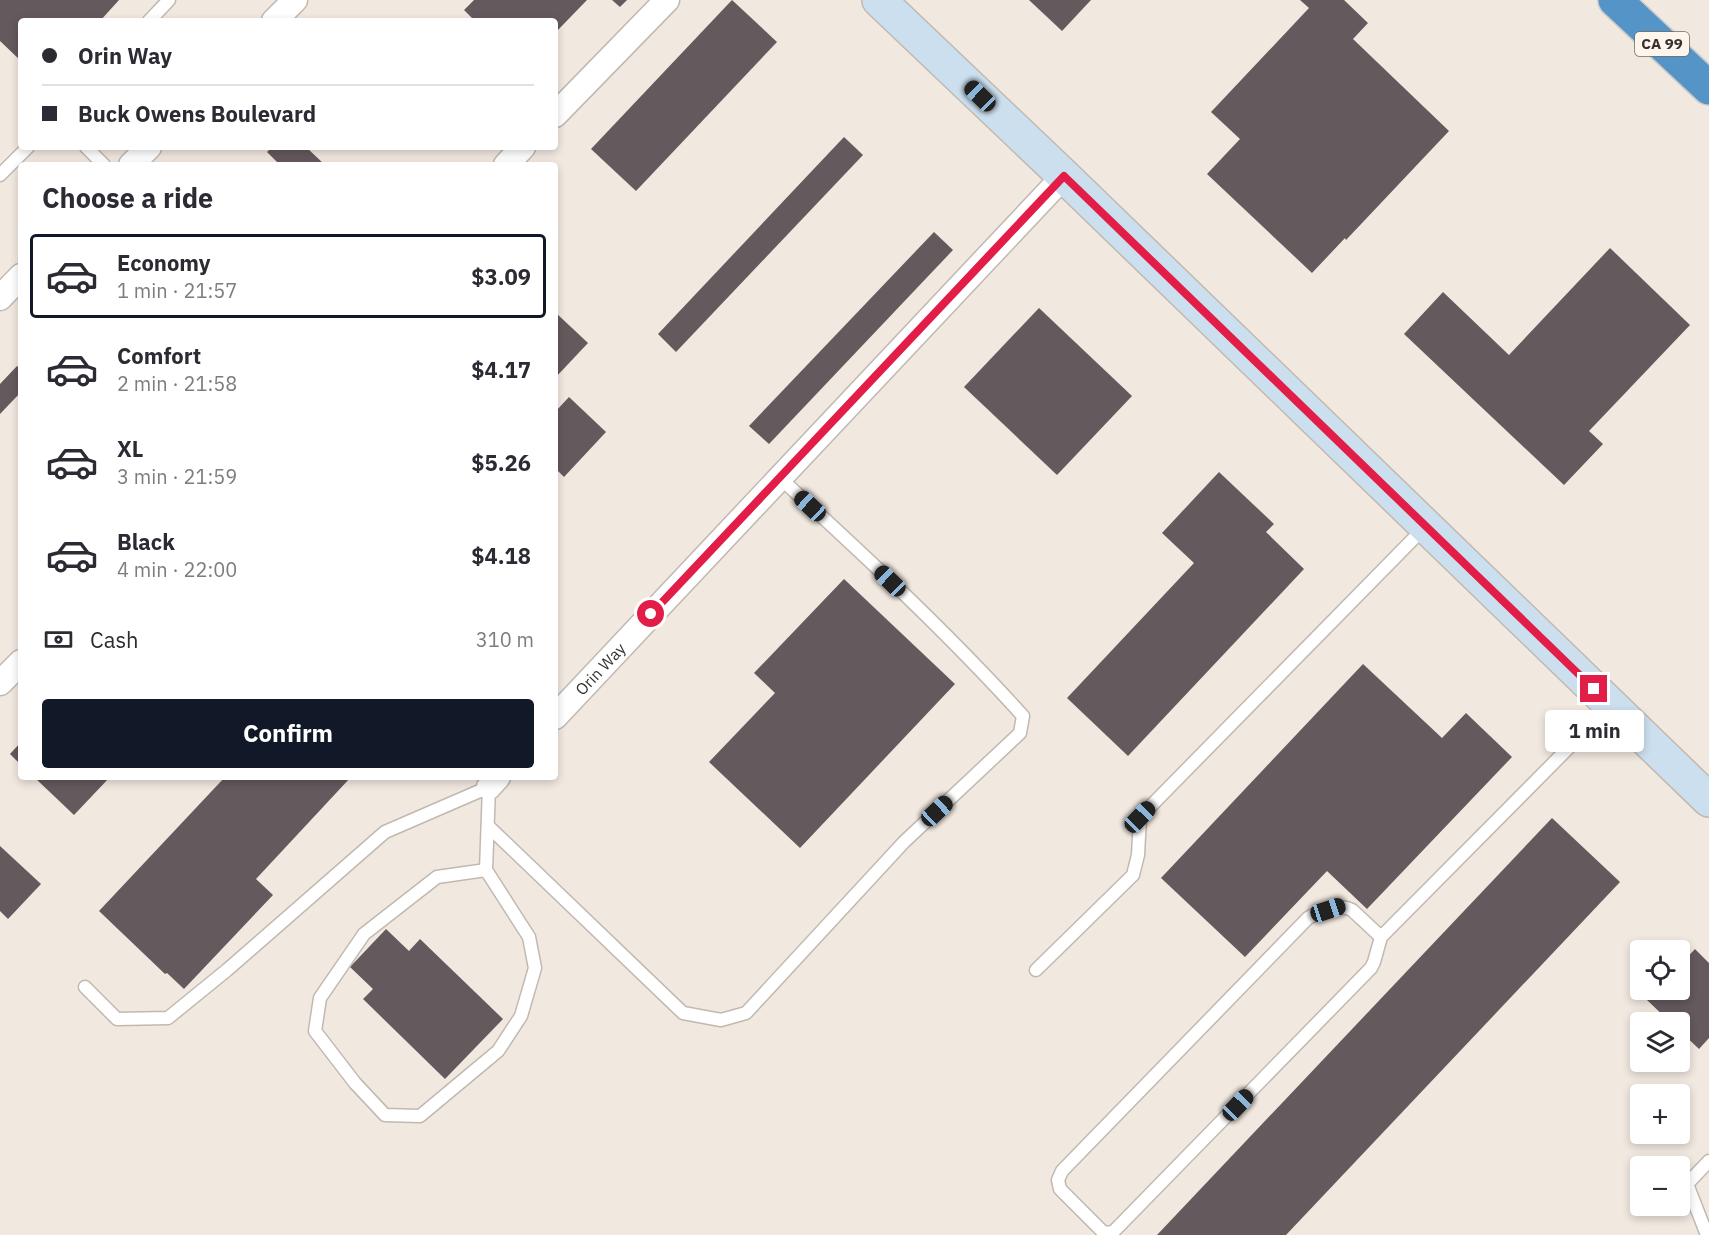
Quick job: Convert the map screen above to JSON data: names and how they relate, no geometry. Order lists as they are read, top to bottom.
{
  "streets": {
    "highway": ["CA 99"],
    "street": ["Orin Way"]
  },
  "page": {
    "banner": ["Orin Way", "Buck Owens Boulevard"],
    "heading": "Choose a ride",
    "list": [
      {
        "name": "Economy",
        "note": "1 min · 21:57",
        "value": "$3.09"
      },
      {
        "name": "Comfort",
        "note": "2 min · 21:58",
        "value": "$4.17"
      },
      {
        "name": "XL",
        "note": "3 min · 21:59",
        "value": "$5.26"
      },
      {
        "name": "Black",
        "note": "4 min · 22:00",
        "value": "$4.18"
      }
    ],
    "pay": ["Cash", "310 m"],
    "buttons": "Confirm",
    "bubble": "1 min",
    "map_buttons": ["+", "−"]
  }
}
